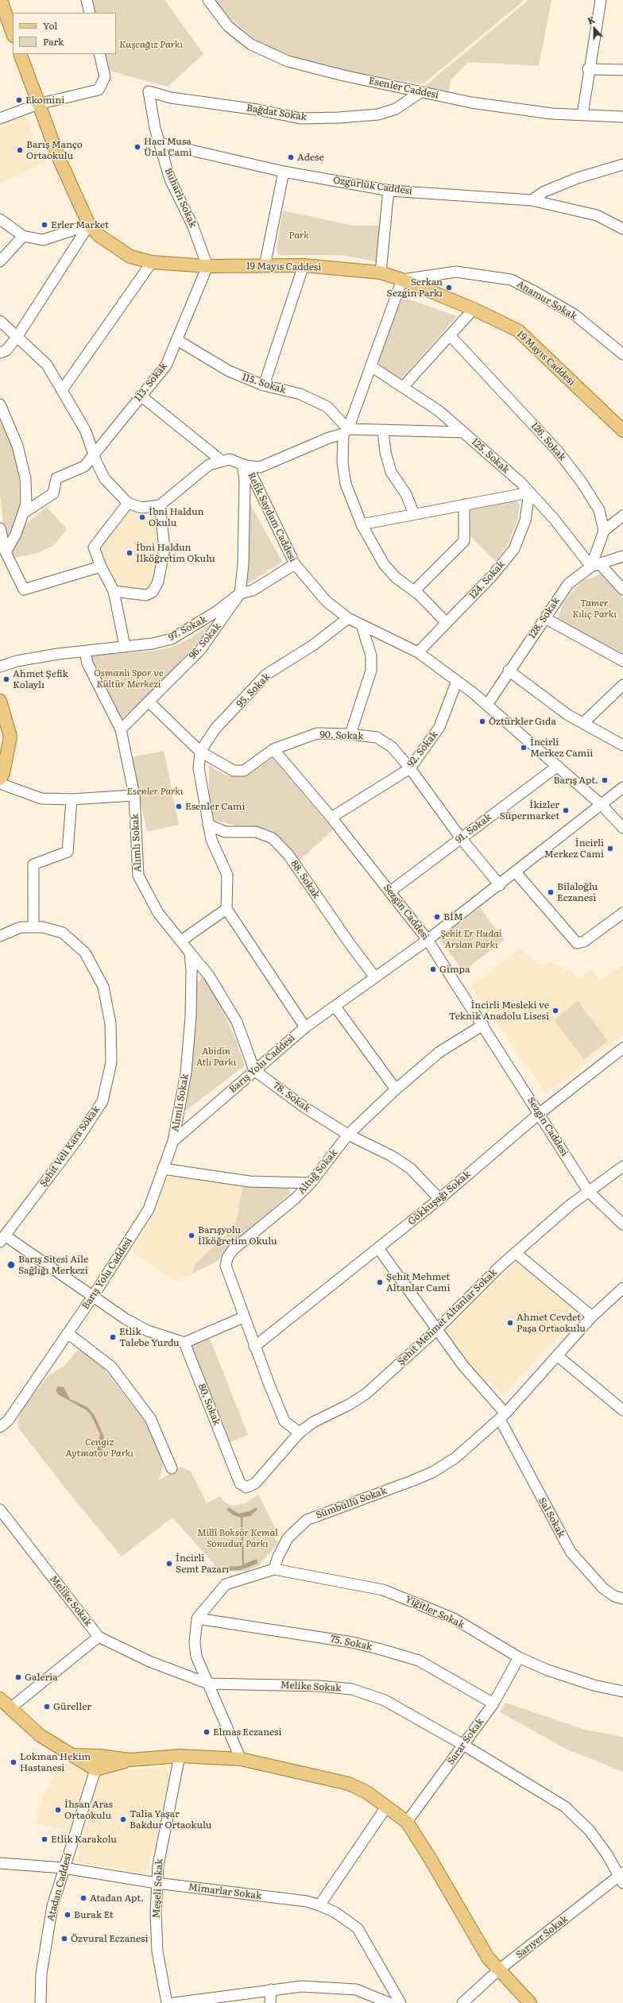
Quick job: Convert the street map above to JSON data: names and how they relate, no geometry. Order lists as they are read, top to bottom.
{
  "streets": {
    "main road": ["19 Mayıs Caddesi"],
    "street": [
      "Esenler Caddesi",
      "Bağdat Sokak",
      "Özgürlük Caddesi",
      "Buharlı Sokak",
      "Anamur Sokak",
      "113. Sokak",
      "115. Sokak",
      "126. Sokak",
      "125. Sokak",
      "Refik Saydam Caddesi",
      "124. Sokak",
      "128. Sokak",
      "97. Sokak",
      "96. Sokak",
      "95. Sokak",
      "90. Sokak",
      "92. Sokak",
      "91. Sokak",
      "Alımlı Sokak",
      "88. Sokak",
      "Sezgin Caddesi",
      "Barış Yolu Caddesi",
      "78. Sokak",
      "Şehit Veli Kara Sokak",
      "Altuğ Sokak",
      "Gökkuşağı Sokak",
      "Şehit Mehmet Altanlar Sokak",
      "80. Sokak",
      "Sümbüllü Sokak",
      "Sal Sokak",
      "Melike Sokak",
      "Yiğitler Sokak",
      "75. Sokak",
      "Sarar Sokak",
      "Atadan Caddesi",
      "Meşeli Sokak",
      "Mimarlar Sokak",
      "Sarıyer Sokak"
    ]
  },
  "crossings": [
    ["Esenler Caddesi", "Bağdat Sokak"],
    ["Bağdat Sokak", "Buharlı Sokak"],
    ["Özgürlük Caddesi", "Buharlı Sokak"],
    ["Buharlı Sokak", "19 Mayıs Caddesi"],
    ["Buharlı Sokak", "113. Sokak"],
    ["19 Mayıs Caddesi", "Anamur Sokak"],
    ["19 Mayıs Caddesi", "113. Sokak"],
    ["113. Sokak", "115. Sokak"],
    ["125. Sokak", "124. Sokak"],
    ["125. Sokak", "128. Sokak"],
    ["Refik Saydam Caddesi", "124. Sokak"],
    ["Refik Saydam Caddesi", "128. Sokak"],
    ["Refik Saydam Caddesi", "95. Sokak"],
    ["Refik Saydam Caddesi", "92. Sokak"],
    ["Refik Saydam Caddesi", "91. Sokak"],
    ["Refik Saydam Caddesi", "Barış Yolu Caddesi"],
    ["97. Sokak", "96. Sokak"],
    ["97. Sokak", "Alımlı Sokak"],
    ["96. Sokak", "90. Sokak"],
    ["96. Sokak", "Alımlı Sokak"],
    ["95. Sokak", "90. Sokak"],
    ["90. Sokak", "92. Sokak"],
    ["90. Sokak", "91. Sokak"],
    ["90. Sokak", "Sezgin Caddesi"],
    ["90. Sokak", "Barış Yolu Caddesi"],
    ["92. Sokak", "Sezgin Caddesi"],
    ["91. Sokak", "Sezgin Caddesi"],
    ["Alımlı Sokak", "Barış Yolu Caddesi"],
    ["88. Sokak", "Barış Yolu Caddesi"],
    ["Sezgin Caddesi", "Barış Yolu Caddesi"],
    ["Sezgin Caddesi", "Altuğ Sokak"],
    ["Sezgin Caddesi", "Gökkuşağı Sokak"],
    ["Sezgin Caddesi", "Şehit Mehmet Altanlar Sokak"],
    ["Barış Yolu Caddesi", "78. Sokak"],
    ["78. Sokak", "Altuğ Sokak"],
    ["78. Sokak", "Gökkuşağı Sokak"],
    ["Altuğ Sokak", "Gökkuşağı Sokak"],
    ["Altuğ Sokak", "Şehit Mehmet Altanlar Sokak"],
    ["Altuğ Sokak", "80. Sokak"],
    ["Gökkuşağı Sokak", "Sal Sokak"],
    ["Şehit Mehmet Altanlar Sokak", "80. Sokak"],
    ["Şehit Mehmet Altanlar Sokak", "Sal Sokak"],
    ["Sümbüllü Sokak", "Sal Sokak"],
    ["Sümbüllü Sokak", "Yiğitler Sokak"],
    ["Melike Sokak", "Sarar Sokak"],
    ["Melike Sokak", "Sarıyer Sokak"],
    ["Yiğitler Sokak", "Sarar Sokak"],
    ["75. Sokak", "Sarar Sokak"],
    ["Atadan Caddesi", "Mimarlar Sokak"],
    ["Meşeli Sokak", "Mimarlar Sokak"]
  ],
  "parks": [
    "Kuşcağız Parkı",
    "Park",
    "Tamer Kılıç Parkı",
    "Osmanlı Spor ve Kültür Merkezi",
    "Esenler Parkı",
    "Şehit Er Hudai Arslan Parkı",
    "Abidin Atlı Parkı",
    "Cengiz Aytmatov Parkı",
    "Millî Boksör Kemal Sonudur Parkı"
  ],
  "places": [
    "Ekomini",
    "Hacı Musa Ünal Cami",
    "Barış Manço Ortaokulu",
    "Adese",
    "Erler Market",
    "Serkan Sezgin Parkı",
    "İbni Haldun Okulu",
    "İbni Haldun İlköğretim Okulu",
    "Ahmet Şefik Kolaylı",
    "Öztürkler Gıda",
    "İncirli Merkez Camii",
    "Barış Apt.",
    "Esenler Cami",
    "İkizler Süpermarket",
    "İncirli Merkez Cami",
    "Bilaloğlu Eczanesi",
    "BİM",
    "Gimpa",
    "İncirli Mesleki ve Teknik Anadolu Lisesi",
    "Barışyolu İlköğretim Okulu",
    "Barış Sitesi Aile Sağlığı Merkezi",
    "Şehit Mehmet Altanlar Cami",
    "Ahmet Cevdet Paşa Ortaokulu",
    "Etlik Talebe Yurdu",
    "İncirli Semt Pazarı",
    "Galeria",
    "Güreller",
    "Elmas Eczanesi",
    "Lokman Hekim Hastanesi",
    "İhsan Aras Ortaokulu",
    "Talia Yaşar Bakdur Ortaokulu",
    "Etlik Karakolu",
    "Atadan Apt.",
    "Burak Et",
    "Özvural Eczanesi"
  ],
  "legend": ["Yol", "Park"],
  "north": "top"
}
